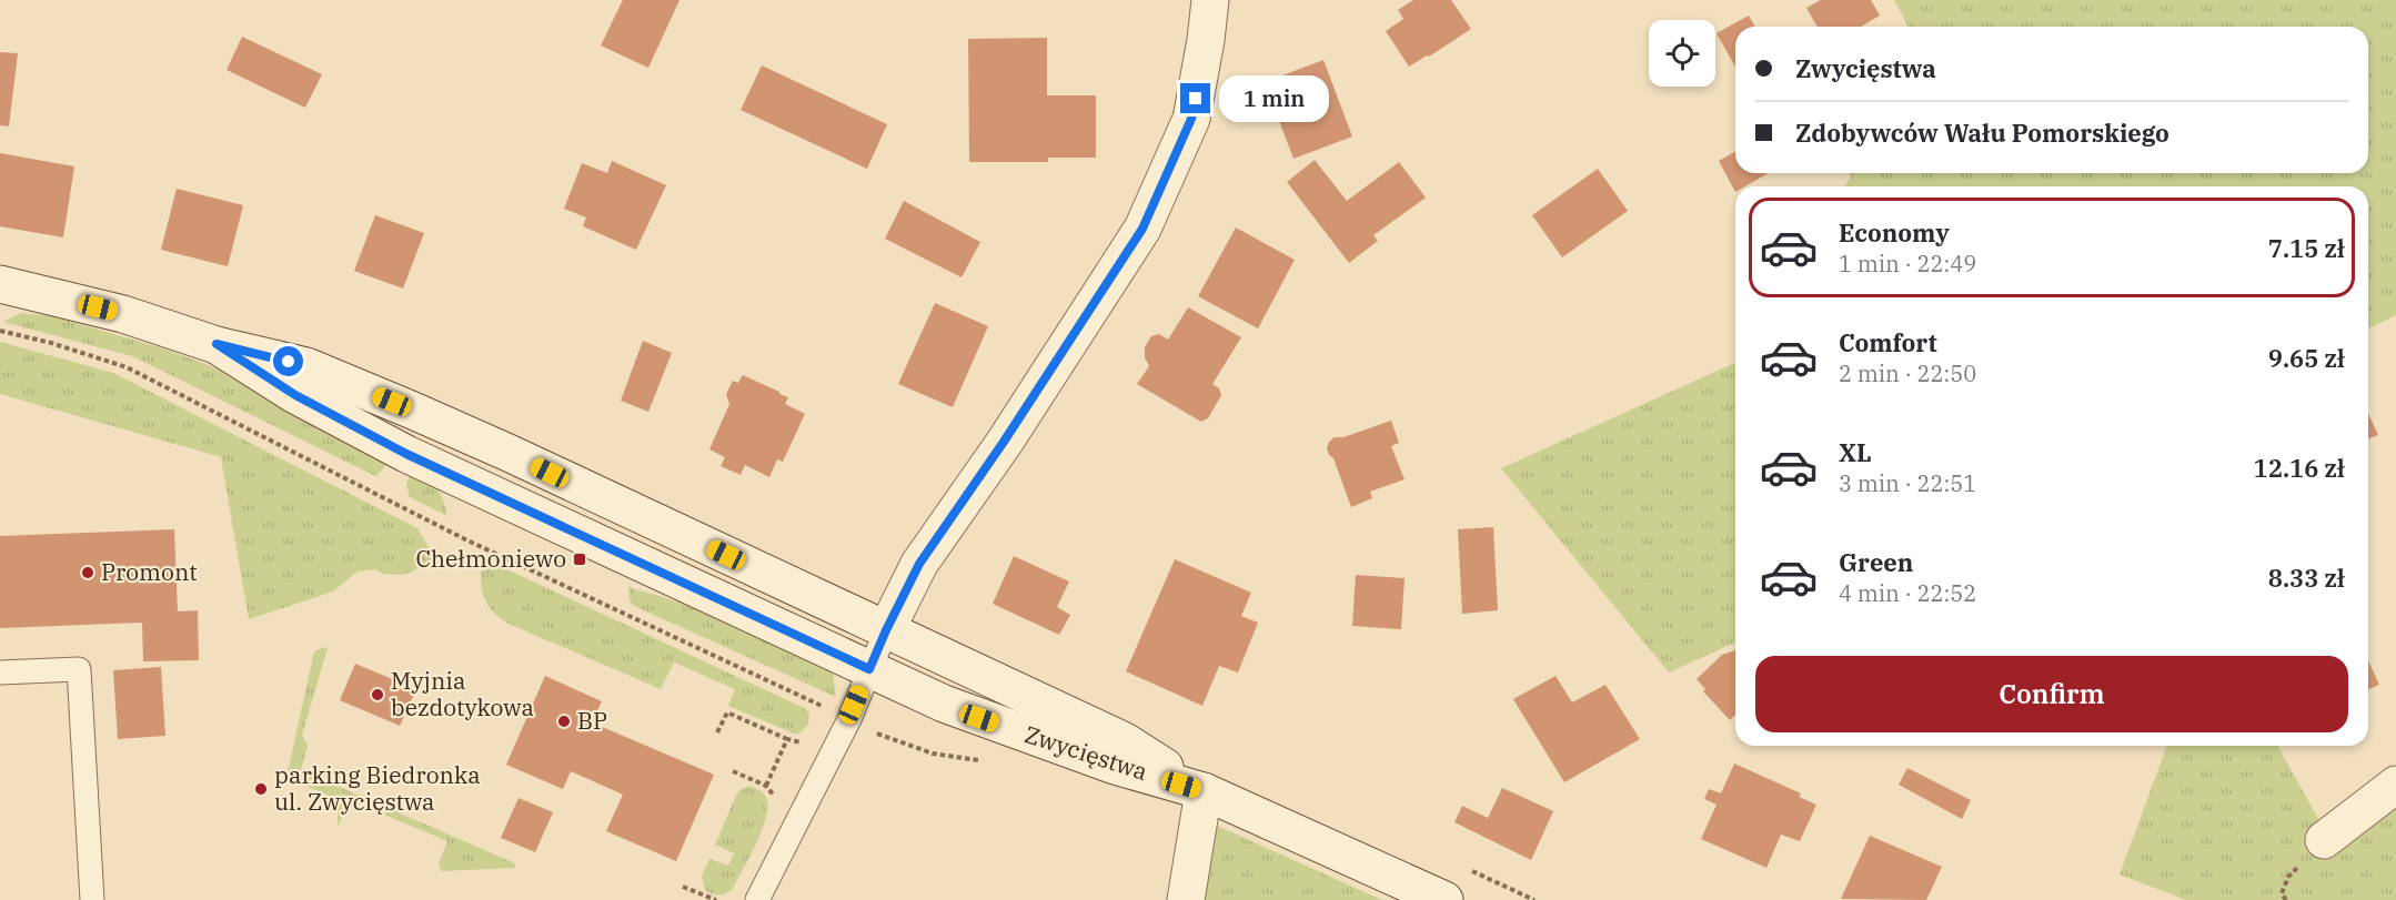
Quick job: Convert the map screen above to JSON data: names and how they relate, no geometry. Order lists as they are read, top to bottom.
{
  "streets": {
    "main road": ["Zwycięstwa"]
  },
  "places": {
    "transit": ["Chełmoniewo"],
    "other": [
      "Promont",
      "Myjnia bezdotykowa",
      "BP",
      "parking Biedronka ul. Zwycięstwa"
    ]
  },
  "page": {
    "banner": ["Zwycięstwa", "Zdobywców Wału Pomorskiego"],
    "bubble": "1 min",
    "list": [
      {
        "name": "Economy",
        "note": "1 min · 22:49",
        "value": "7.15 zł"
      },
      {
        "name": "Comfort",
        "note": "2 min · 22:50",
        "value": "9.65 zł"
      },
      {
        "name": "XL",
        "note": "3 min · 22:51",
        "value": "12.16 zł"
      },
      {
        "name": "Green",
        "note": "4 min · 22:52",
        "value": "8.33 zł"
      }
    ],
    "buttons": "Confirm"
  }
}
